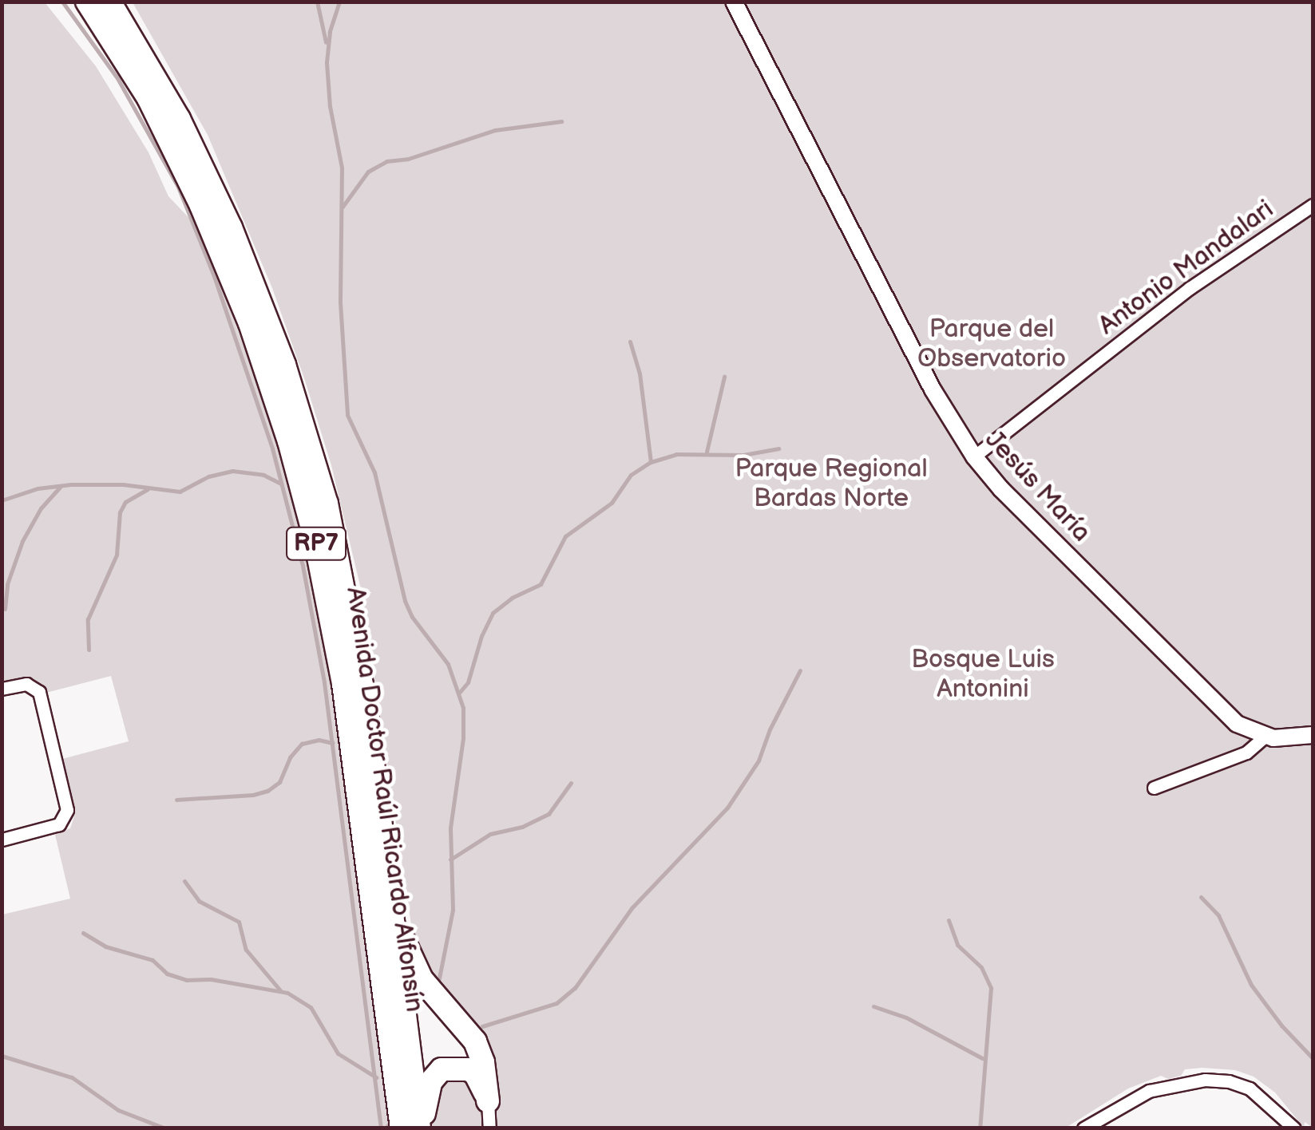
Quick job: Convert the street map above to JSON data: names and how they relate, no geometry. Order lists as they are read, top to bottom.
{
  "streets": {
    "highway": ["RP7", "Avenida Doctor Raúl Ricardo Alfonsín"],
    "main road": ["Jesús María"],
    "street": ["Antonio Mandalari"]
  },
  "crossings": [
    ["Antonio Mandalari", "Jesús María"]
  ],
  "parks": ["Parque del Observatorio", "Parque Regional Bardas Norte", "Bosque Luis Antonini"]
}
